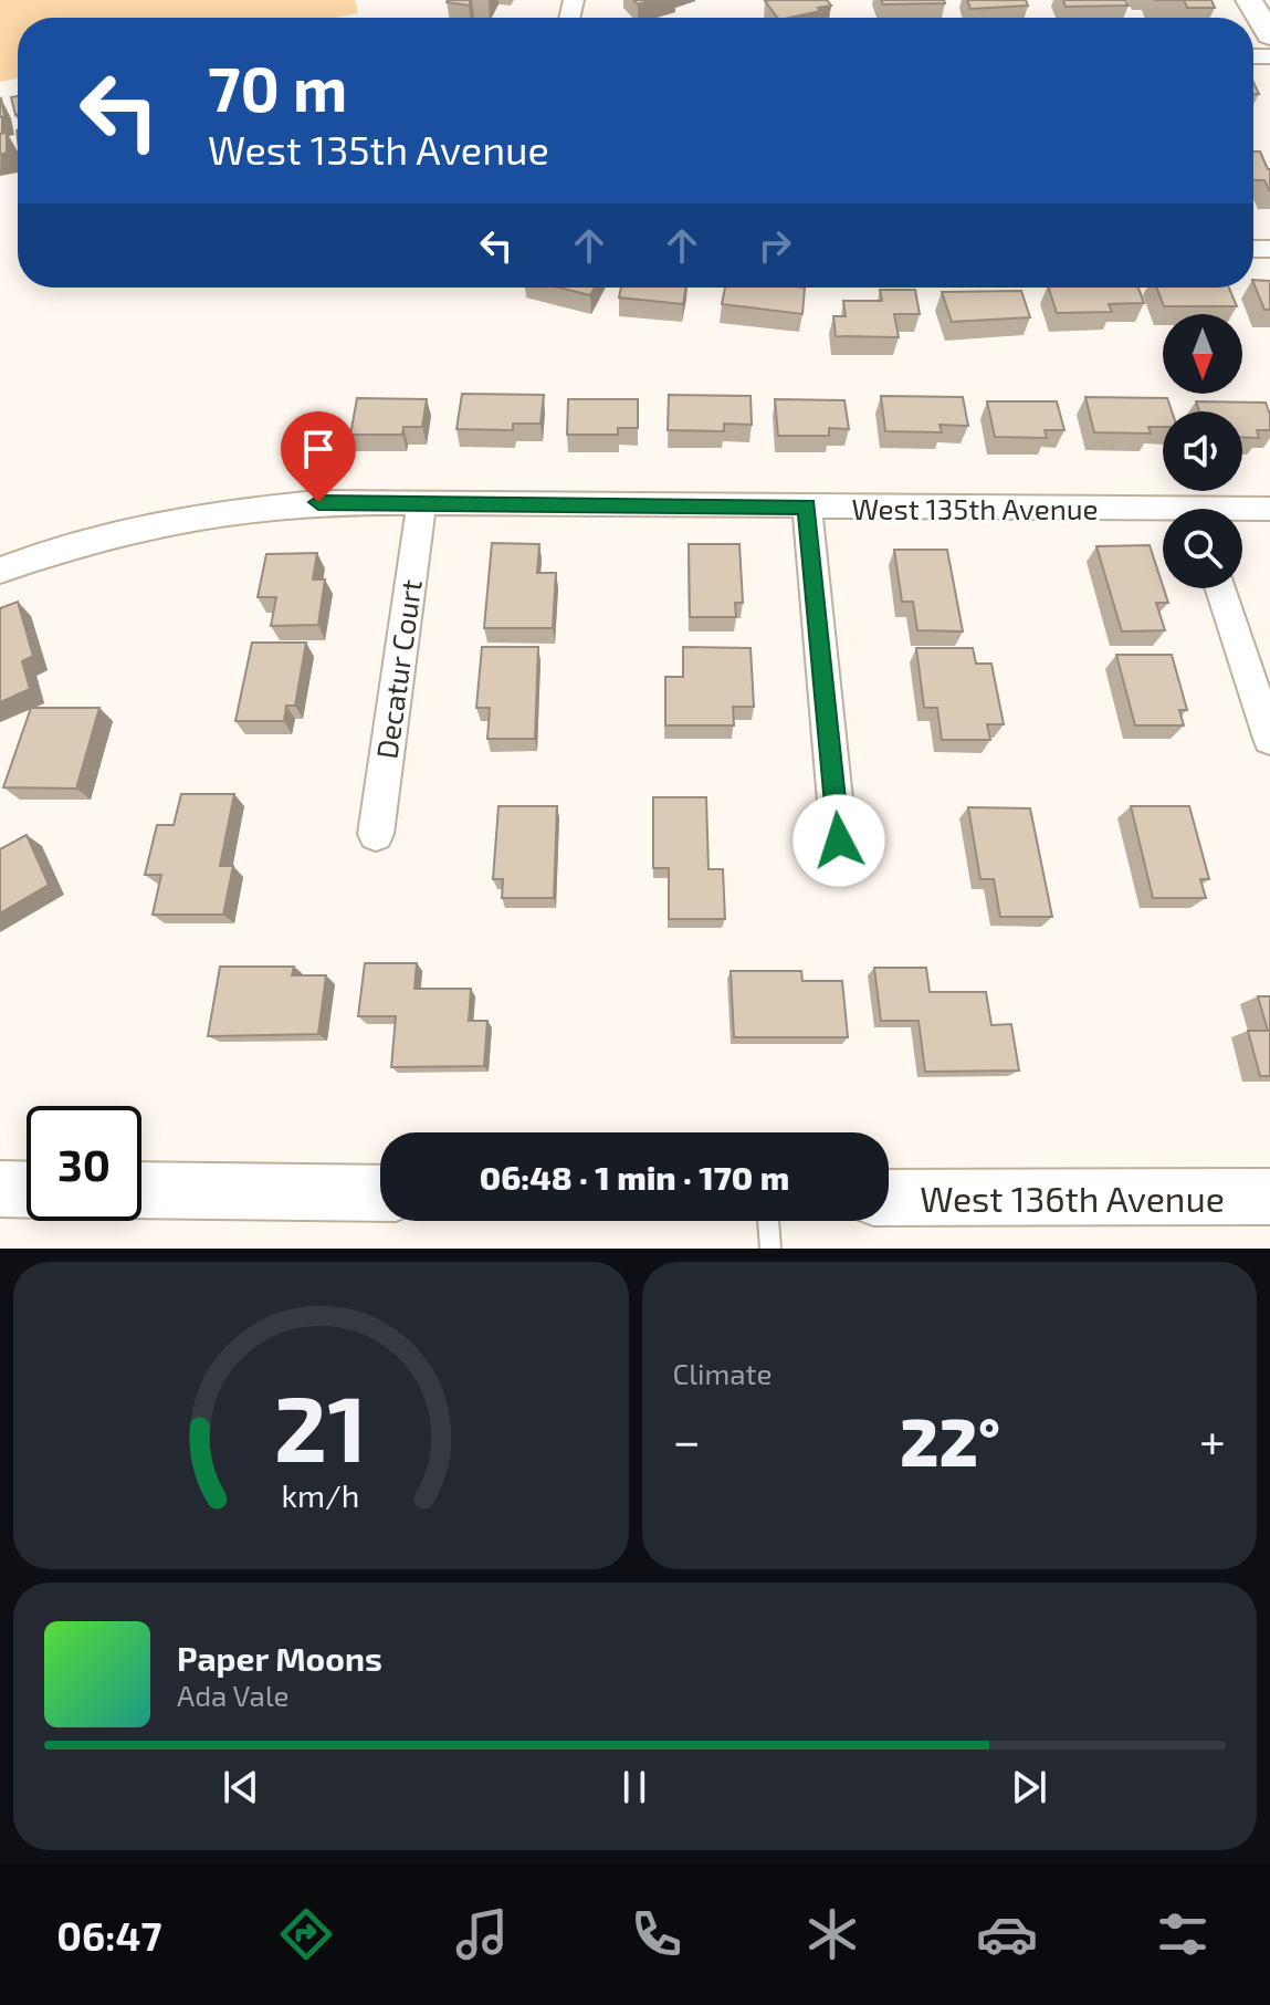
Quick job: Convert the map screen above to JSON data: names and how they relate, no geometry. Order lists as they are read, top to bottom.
{
  "streets": {
    "main road": ["West 136th Avenue"],
    "street": ["West 135th Avenue", "Decatur Court"]
  },
  "crossings": [
    ["West 135th Avenue", "Decatur Court"]
  ],
  "north": "bottom",
  "page": {
    "turn": ["70 m", "West 135th Avenue"],
    "limit": "30",
    "trip": "06:48 · 1 min · 170 m",
    "tile": "Climate",
    "heat": ["−", "22°", "+"],
    "song": ["Paper Moons", "Ada Vale"],
    "tabs": "06:47",
    "gauge": ["21", "km/h"]
  }
}
